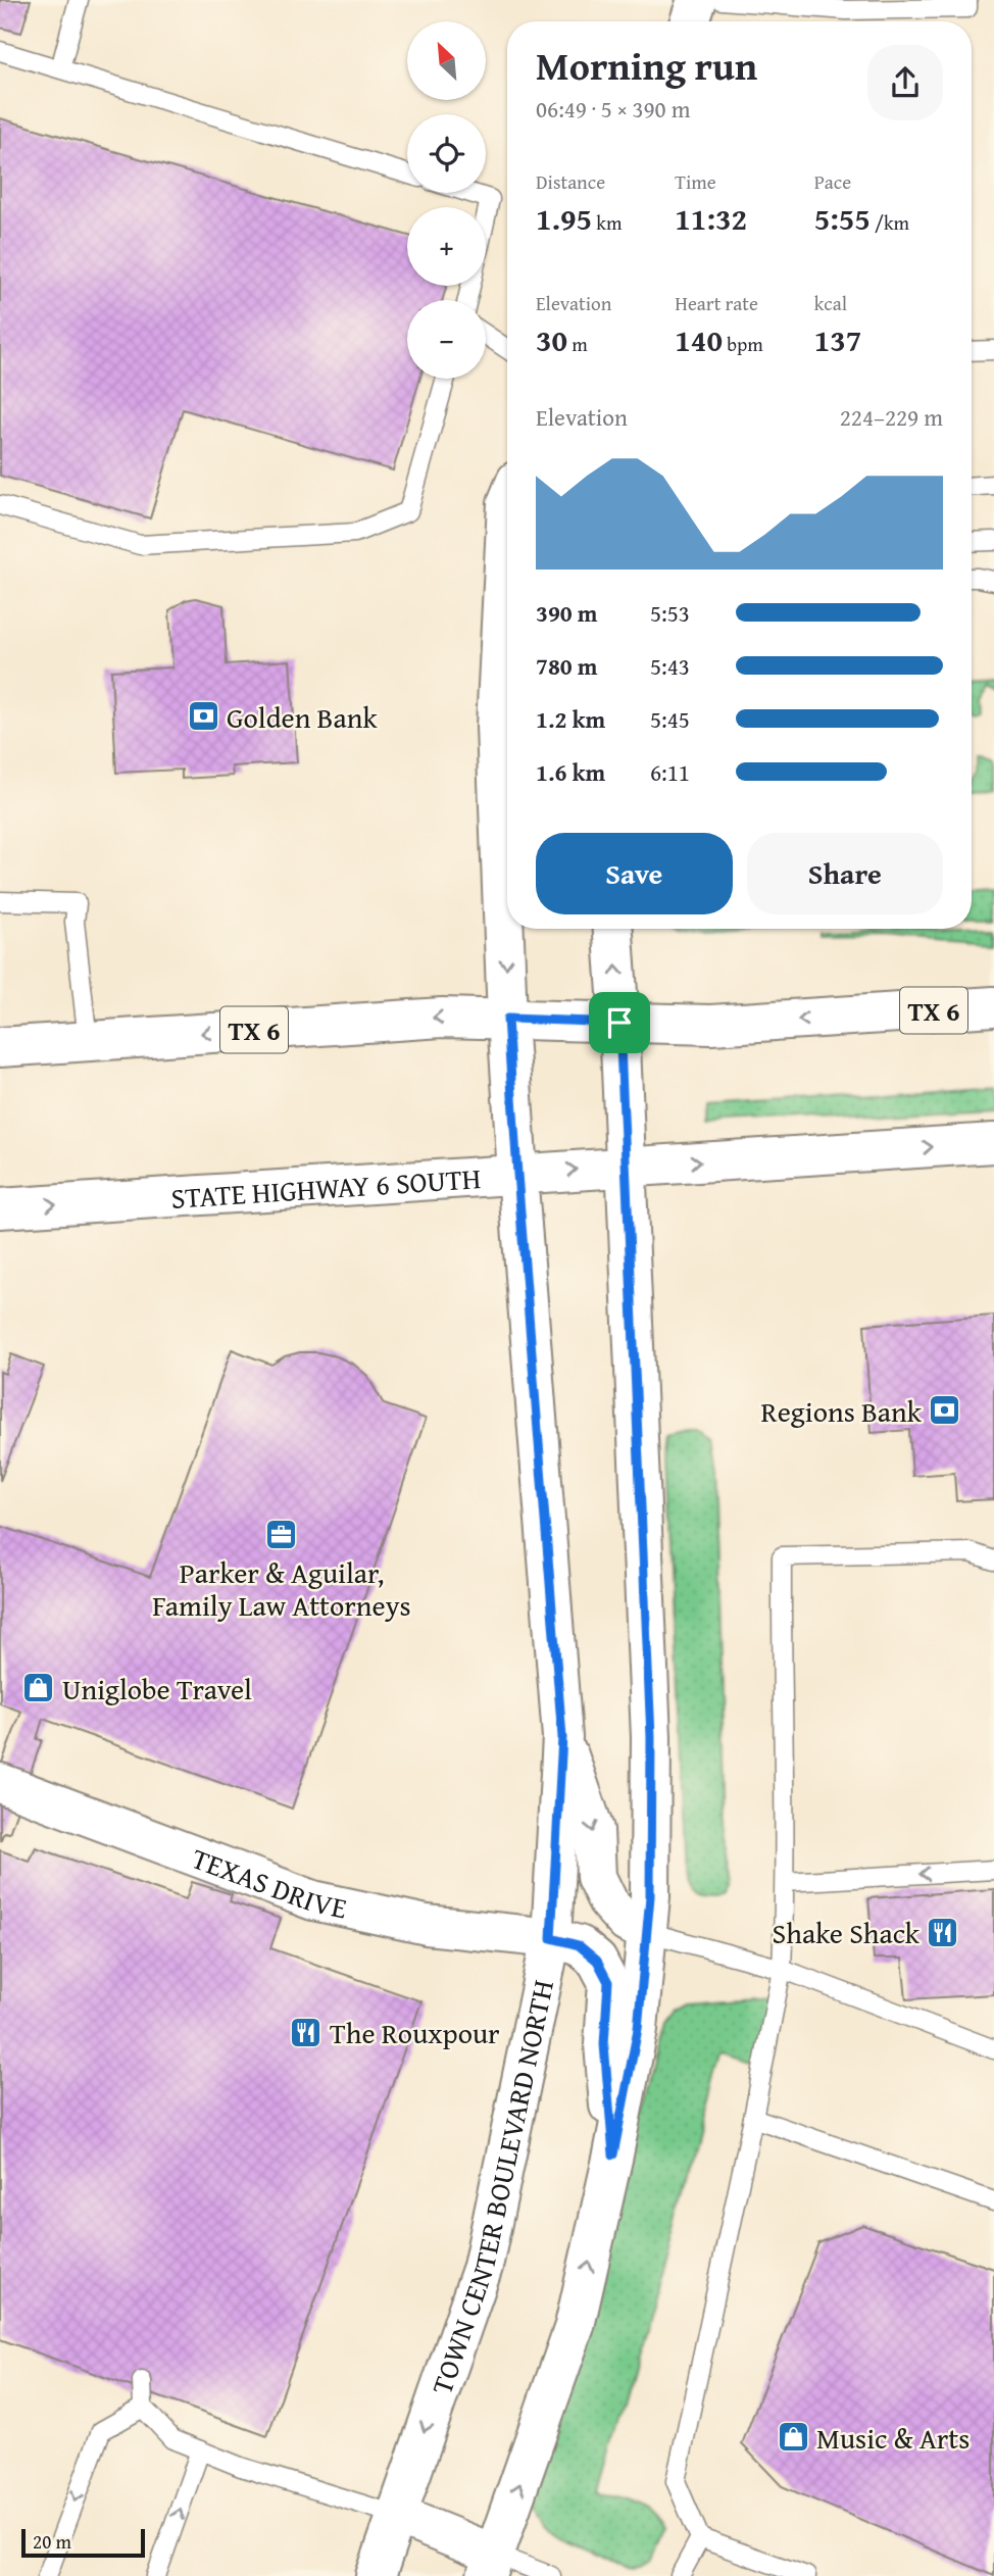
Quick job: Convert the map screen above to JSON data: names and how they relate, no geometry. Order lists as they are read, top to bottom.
{
  "streets": {
    "street": [
      "TX 6",
      "STATE HIGHWAY 6 SOUTH",
      "TEXAS DRIVE",
      "TOWN CENTER BOULEVARD NORTH"
    ]
  },
  "crossings": [
    ["TX 6", "TOWN CENTER BOULEVARD NORTH"],
    ["STATE HIGHWAY 6 SOUTH", "TOWN CENTER BOULEVARD NORTH"],
    ["TEXAS DRIVE", "TOWN CENTER BOULEVARD NORTH"]
  ],
  "places": {
    "bank": ["Golden Bank", "Regions Bank"],
    "office": ["Parker & Aguilar, Family Law Attorneys"],
    "shop": ["Uniglobe Travel", "Music & Arts"],
    "restaurant": ["Shake Shack", "The Rouxpour"]
  },
  "scale_bar": "20 m",
  "north": "top left",
  "page": {
    "map_buttons": ["+", "−"],
    "heading": ["Morning run", "06:49 · 5 × 390 m"],
    "stats": [
      ["Distance", "1.95 km"],
      ["Time", "11:32"],
      ["Pace", "5:55 /km"],
      ["Elevation", "30 m"],
      ["Heart rate", "140 bpm"],
      ["kcal", "137"]
    ],
    "chart": ["Elevation", "224–229 m"],
    "list": [
      {
        "name": "390 m",
        "note": "5:53"
      },
      {
        "name": "780 m",
        "note": "5:43"
      },
      {
        "name": "1.2 km",
        "note": "5:45"
      },
      {
        "name": "1.6 km",
        "note": "6:11"
      }
    ],
    "buttons": ["Save", "Share"],
    "scale": "20 m"
  }
}
